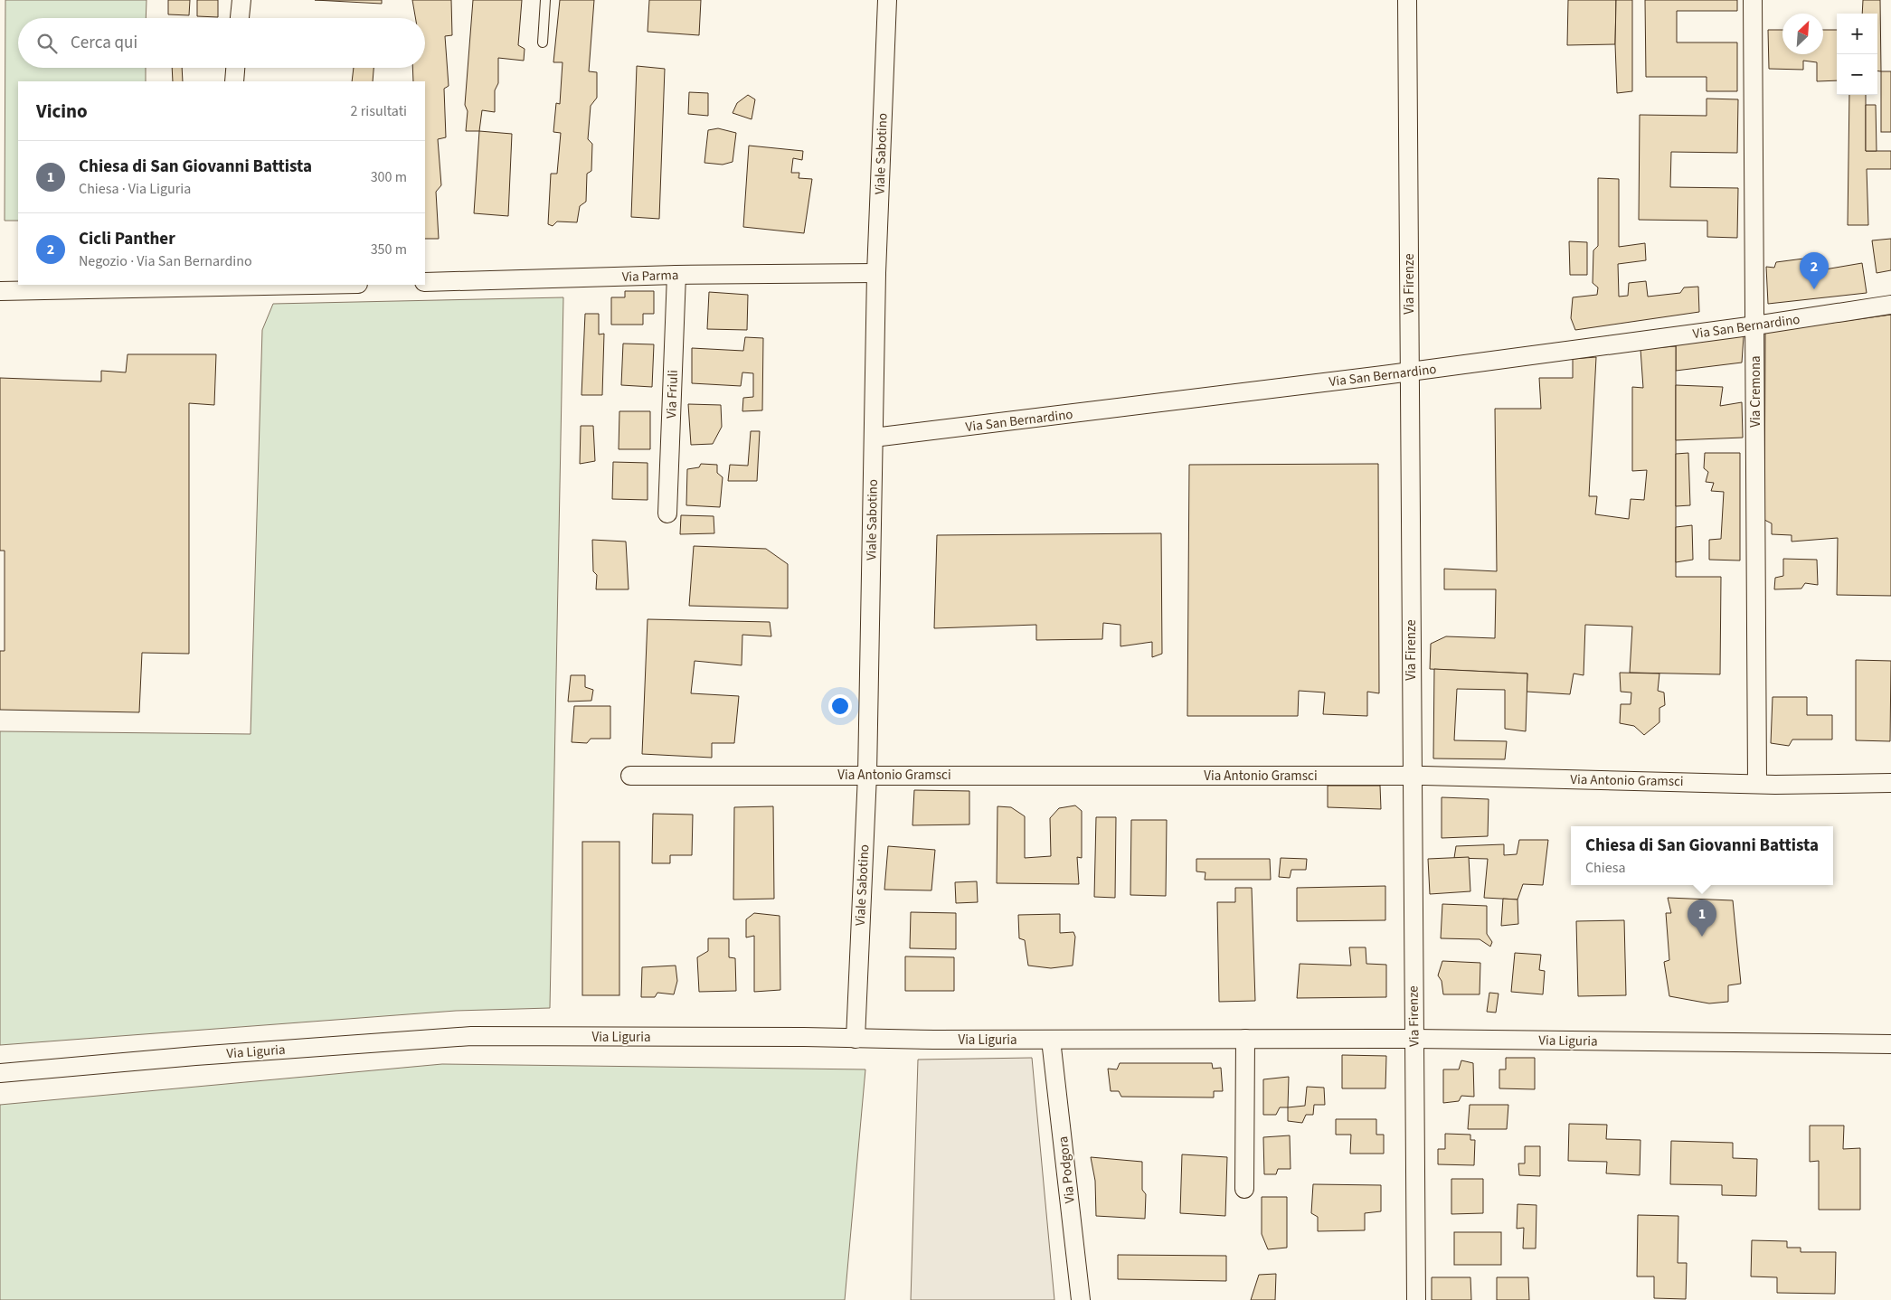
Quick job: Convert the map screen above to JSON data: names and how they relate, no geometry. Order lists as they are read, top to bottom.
{
  "streets": {
    "street": [
      "Viale Sabotino",
      "Via Parma",
      "Via Firenze",
      "Via San Bernardino",
      "Via Cremona",
      "Via Friuli",
      "Via Antonio Gramsci",
      "Via Liguria",
      "Via Podgora"
    ]
  },
  "crossings": [
    ["Viale Sabotino", "Via Parma"],
    ["Viale Sabotino", "Via San Bernardino"],
    ["Viale Sabotino", "Via Antonio Gramsci"],
    ["Viale Sabotino", "Via Liguria"],
    ["Via Parma", "Via Friuli"],
    ["Via Firenze", "Via San Bernardino"],
    ["Via Firenze", "Via Antonio Gramsci"],
    ["Via Firenze", "Via Liguria"],
    ["Via San Bernardino", "Via Cremona"],
    ["Via Cremona", "Via Antonio Gramsci"],
    ["Via Liguria", "Via Podgora"]
  ],
  "north": "top right",
  "page": {
    "map_buttons": ["+", "−"],
    "search": "Cerca qui",
    "heading": ["Vicino", "2 risultati"],
    "list": [
      {
        "mark": "1",
        "name": "Chiesa di San Giovanni Battista",
        "note": "Chiesa · Via Liguria",
        "value": "300 m"
      },
      {
        "mark": "2",
        "name": "Cicli Panther",
        "note": "Negozio · Via San Bernardino",
        "value": "350 m"
      }
    ],
    "pins": ["2", "1"],
    "popup": ["Chiesa di San Giovanni Battista", "Chiesa"]
  }
}
